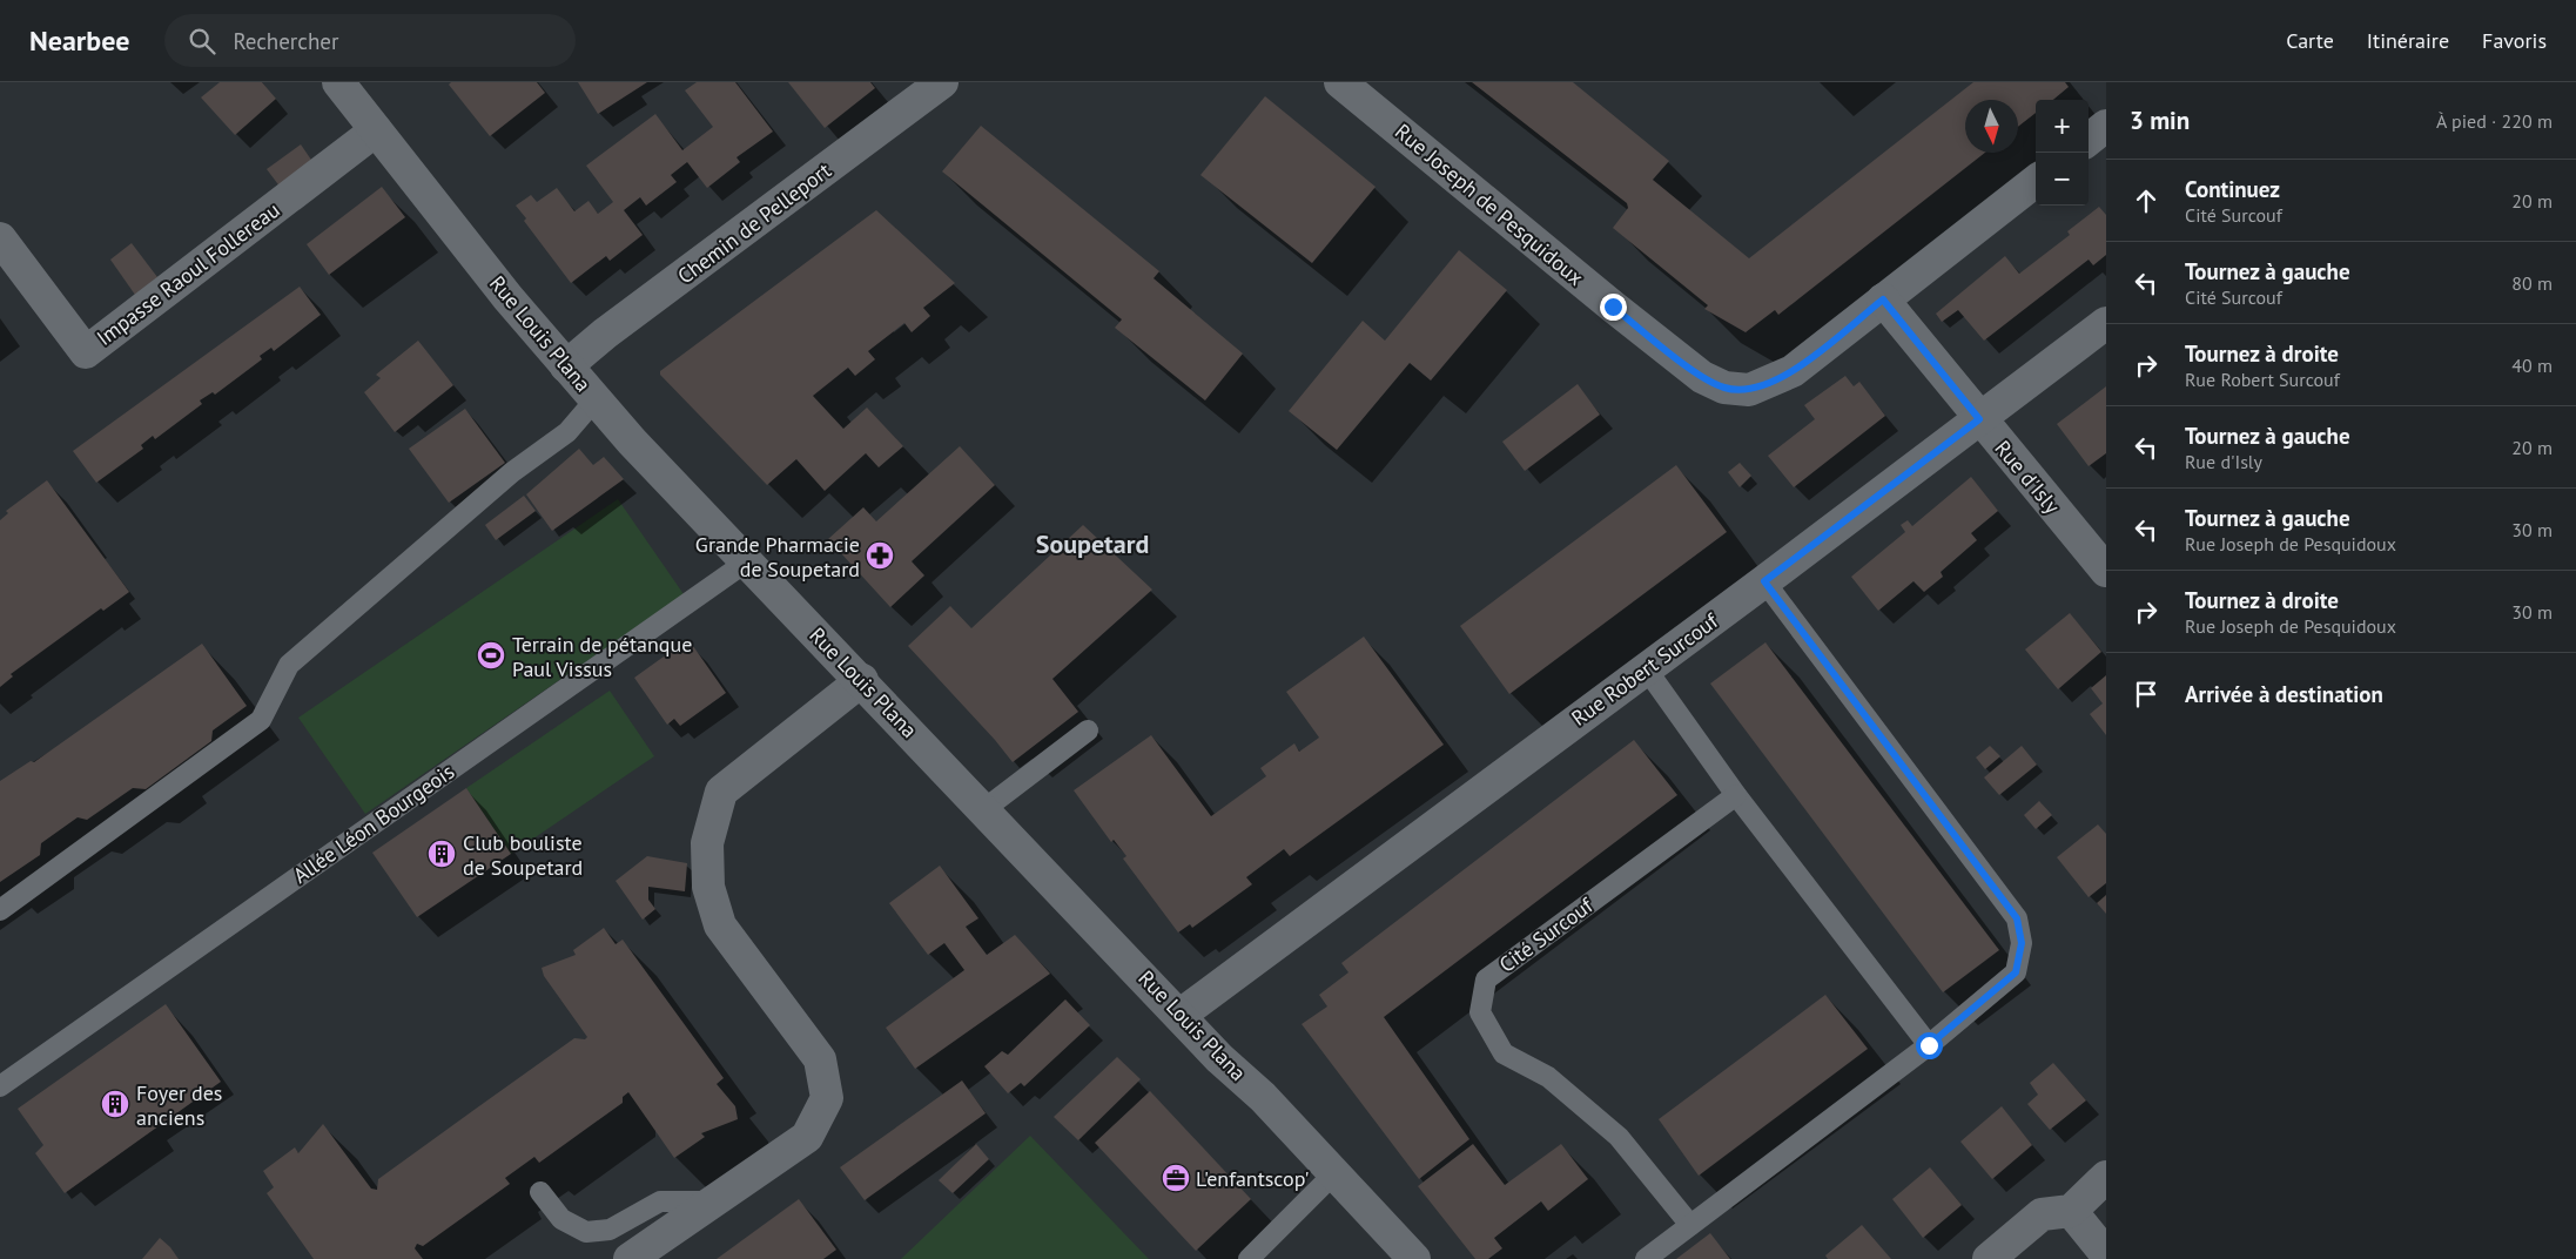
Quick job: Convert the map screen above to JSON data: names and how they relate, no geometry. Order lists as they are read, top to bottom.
{
  "streets": {
    "street": [
      "Rue Joseph de Pesquidoux",
      "Chemin de Pelleport",
      "Impasse Raoul Follereau",
      "Rue Louis Plana",
      "Rue d'Isly",
      "Rue Robert Surcouf"
    ],
    "lane": ["Allée Léon Bourgeois", "Cité Surcouf"]
  },
  "crossings": [
    ["Rue Joseph de Pesquidoux", "Rue d'Isly"],
    ["Chemin de Pelleport", "Rue Louis Plana"],
    ["Impasse Raoul Follereau", "Rue Louis Plana"],
    ["Rue Louis Plana", "Rue Robert Surcouf"],
    ["Rue Louis Plana", "Allée Léon Bourgeois"],
    ["Rue d'Isly", "Rue Robert Surcouf"]
  ],
  "districts": ["Soupetard"],
  "places": {
    "pharmacy": ["Grande Pharmacie de Soupetard"],
    "sports": ["Terrain de pétanque Paul Vissus"],
    "building": ["Club bouliste de Soupetard", "Foyer des anciens"],
    "office": ["L'enfantscop'"]
  },
  "north": "bottom",
  "page": {
    "header": "Nearbee",
    "search": "Rechercher",
    "nav": ["Carte", "Itinéraire", "Favoris"],
    "heading": ["3 min", "À pied · 220 m"],
    "map_buttons": ["+", "−"],
    "list": [
      ["Continuez", "Cité Surcouf", "20 m"],
      ["Tournez à gauche", "Cité Surcouf", "80 m"],
      ["Tournez à droite", "Rue Robert Surcouf", "40 m"],
      ["Tournez à gauche", "Rue d'Isly", "20 m"],
      ["Tournez à gauche", "Rue Joseph de Pesquidoux", "30 m"],
      ["Tournez à droite", "Rue Joseph de Pesquidoux", "30 m"],
      "Arrivée à destination"
    ]
  }
}
